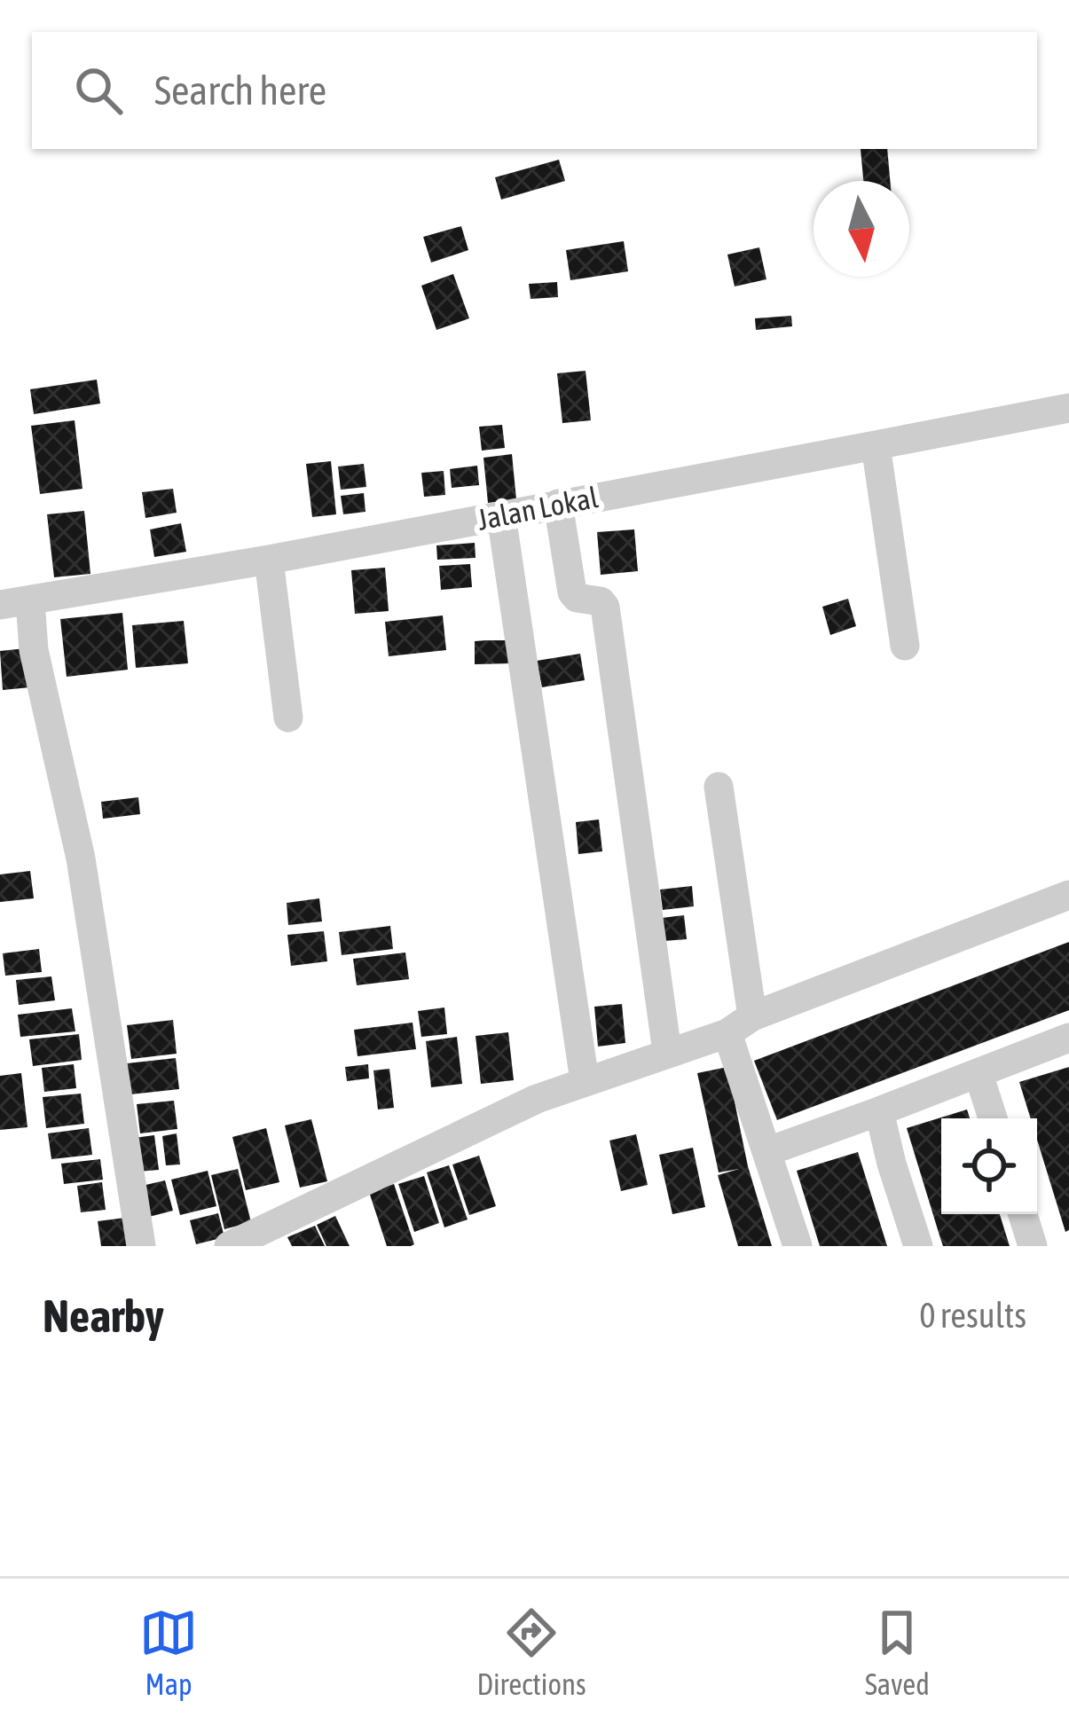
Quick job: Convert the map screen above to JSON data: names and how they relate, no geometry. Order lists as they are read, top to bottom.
{
  "streets": {
    "street": ["Jalan Lokal"]
  },
  "north": "bottom",
  "page": {
    "search": "Search here",
    "heading": ["Nearby", "0 results"],
    "nav": ["Map", "Directions", "Saved"]
  }
}
